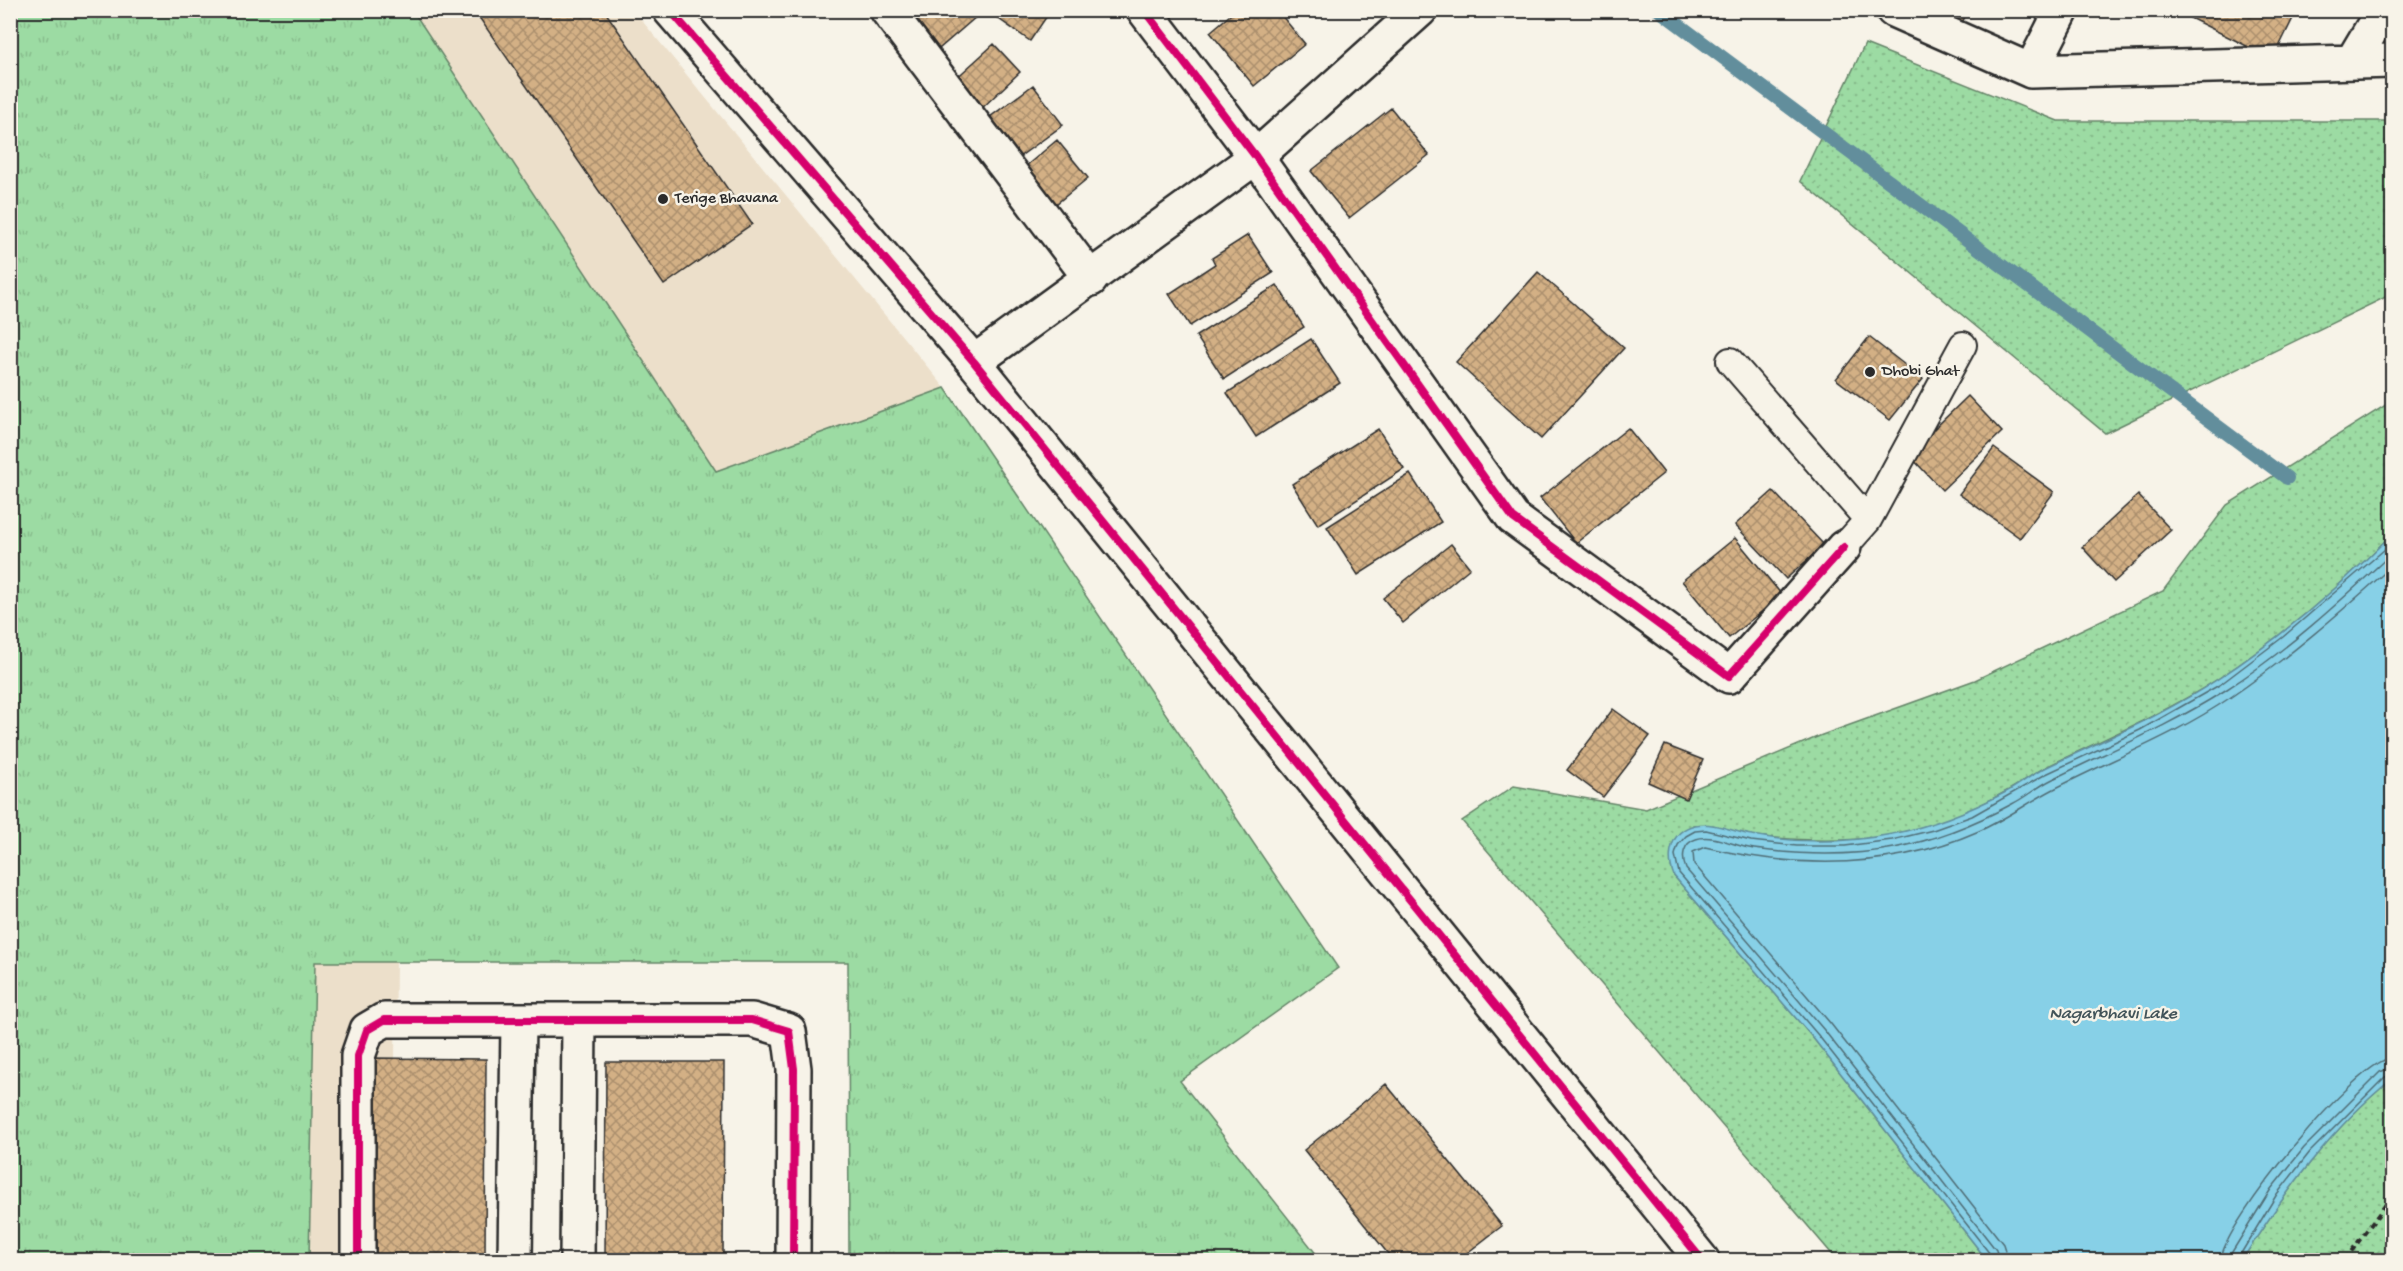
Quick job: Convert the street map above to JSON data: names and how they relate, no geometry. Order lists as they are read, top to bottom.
{
  "water": ["Nagarbhavi Lake"],
  "places": ["Terige Bhavana", "Dhobi Ghat"]
}
